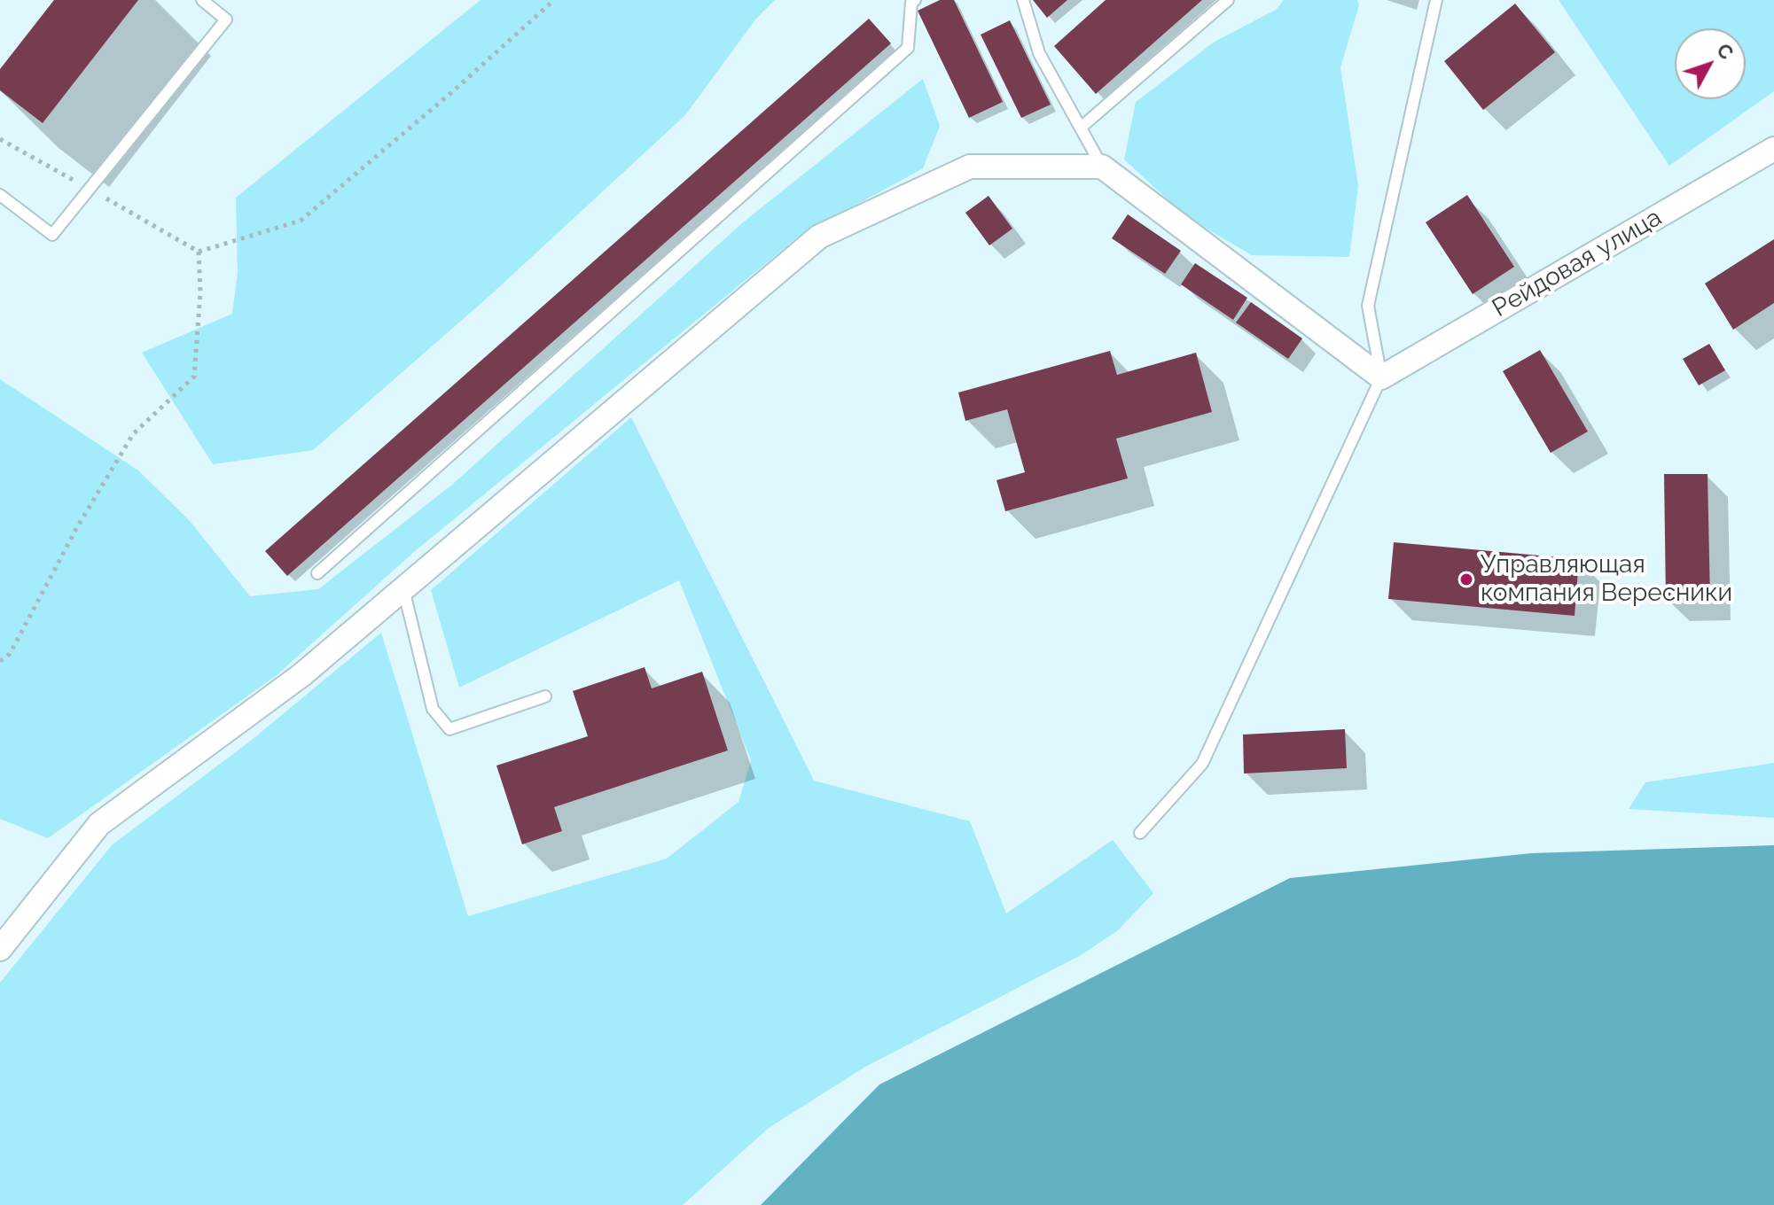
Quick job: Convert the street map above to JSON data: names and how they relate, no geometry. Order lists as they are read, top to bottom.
{
  "streets": {
    "street": ["Рейдовая улица"]
  },
  "places": ["Управляющая компания Вересники"],
  "north": "top right"
}
